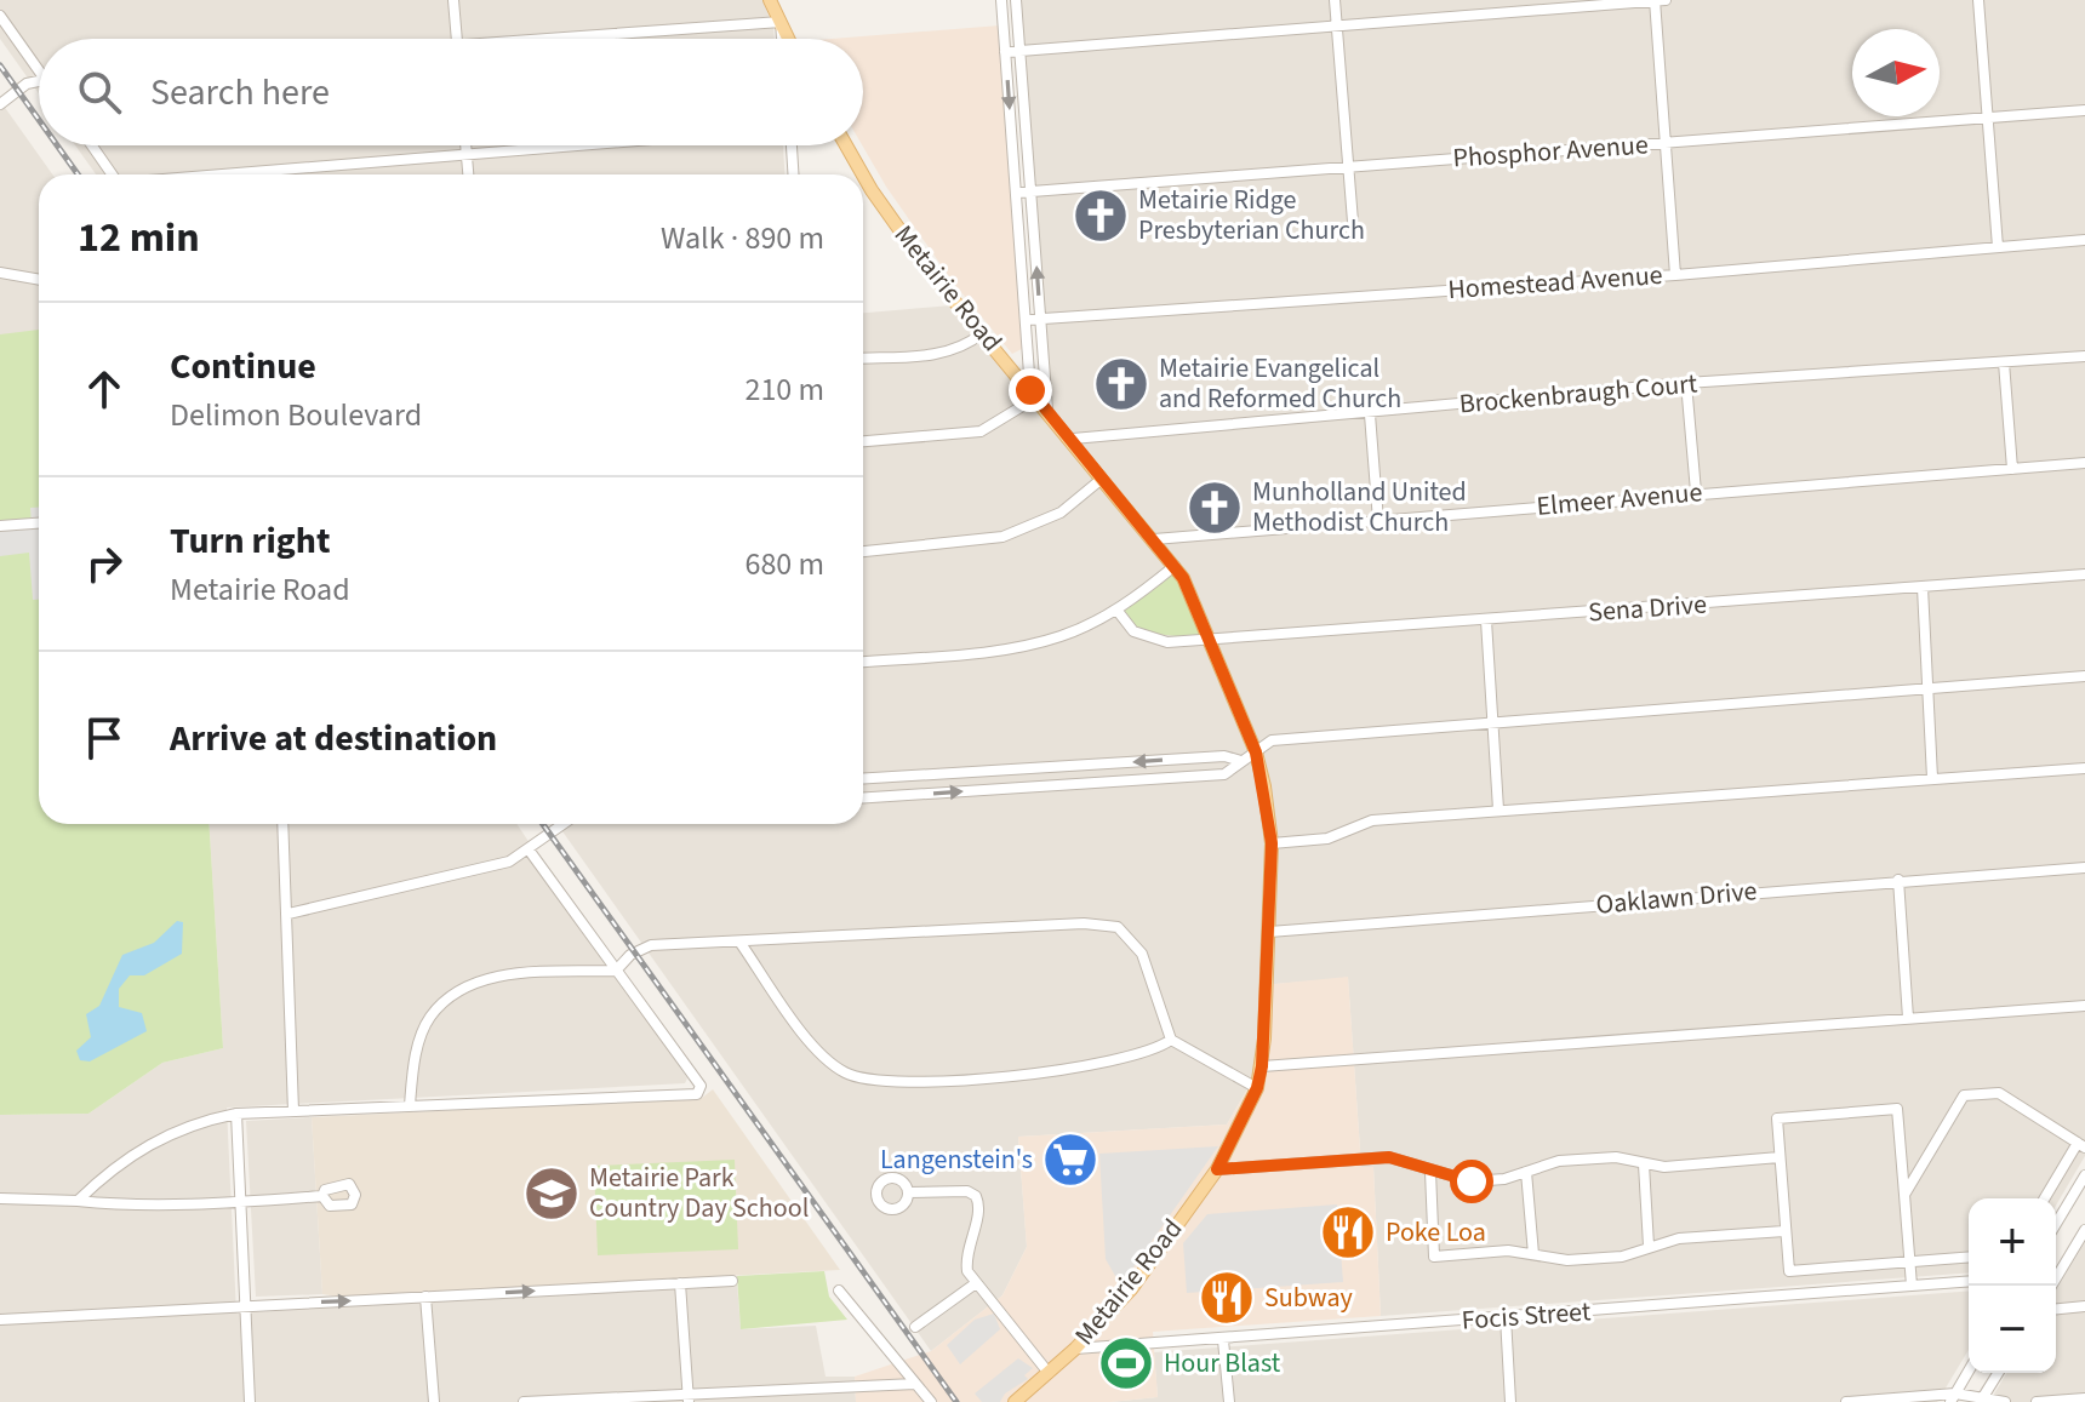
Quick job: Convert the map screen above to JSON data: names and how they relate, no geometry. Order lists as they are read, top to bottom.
{
  "streets": {
    "main road": ["Metairie Road"],
    "street": [
      "Phosphor Avenue",
      "Homestead Avenue",
      "Brockenbraugh Court",
      "Elmeer Avenue",
      "Sena Drive",
      "Oaklawn Drive",
      "Focis Street"
    ]
  },
  "crossings": [
    ["Metairie Road", "Brockenbraugh Court"],
    ["Metairie Road", "Elmeer Avenue"],
    ["Metairie Road", "Sena Drive"],
    ["Metairie Road", "Oaklawn Drive"],
    ["Metairie Road", "Focis Street"]
  ],
  "places": {
    "church": ["Metairie Ridge Presbyterian Church", "Metairie Evangelical and Reformed Church", "Munholland United Methodist Church"],
    "supermarket": ["Langenstein's"],
    "school or university": ["Metairie Park Country Day School"],
    "restaurant": ["Poke Loa", "Subway"],
    "sports": ["Hour Blast"]
  },
  "north": "right",
  "page": {
    "search": "Search here",
    "heading": ["12 min", "Walk · 890 m"],
    "list": [
      ["Continue", "Delimon Boulevard", "210 m"],
      ["Turn right", "Metairie Road", "680 m"],
      "Arrive at destination"
    ],
    "map_buttons": ["+", "−"]
  }
}
